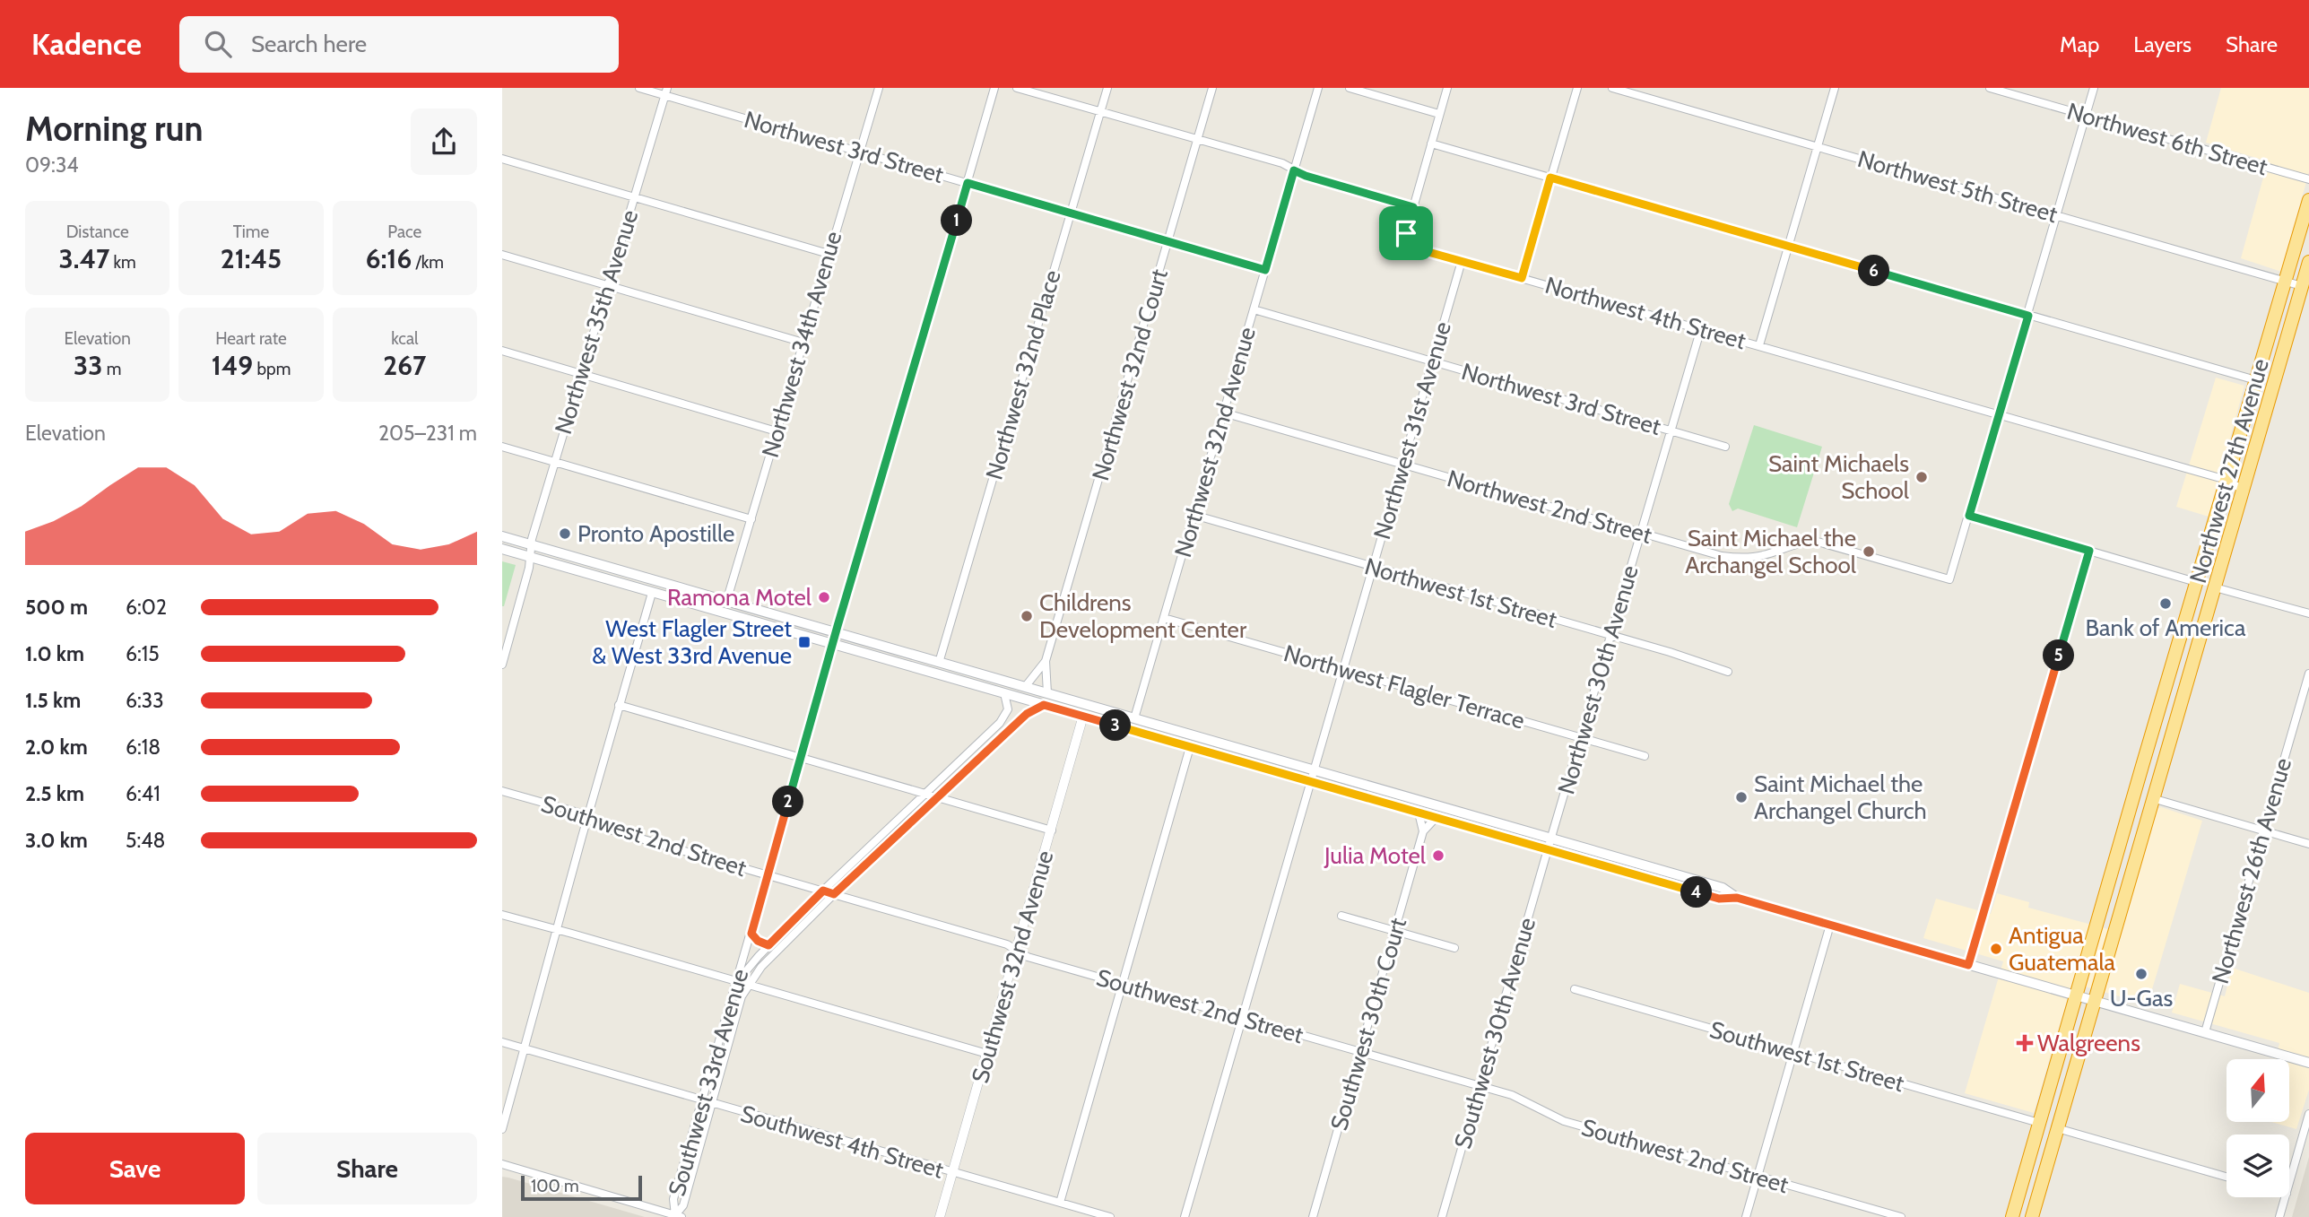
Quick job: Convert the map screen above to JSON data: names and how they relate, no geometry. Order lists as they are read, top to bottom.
{
  "streets": {
    "highway": ["Northwest 27th Avenue"],
    "street": [
      "Northwest 6th Street",
      "Northwest 3rd Street",
      "Northwest 5th Street",
      "Northwest 4th Street",
      "Northwest 35th Avenue",
      "Northwest 34th Avenue",
      "Northwest 32nd Place",
      "Northwest 32nd Court",
      "Northwest 31st Avenue",
      "Northwest 32nd Avenue",
      "Northwest 2nd Street",
      "Northwest 1st Street",
      "Northwest 30th Avenue",
      "Northwest Flagler Terrace",
      "Southwest 2nd Street",
      "Northwest 26th Avenue",
      "Southwest 32nd Avenue",
      "Southwest 30th Court",
      "Southwest 30th Avenue",
      "Southwest 1st Street",
      "Southwest 33rd Avenue",
      "Southwest 4th Street"
    ]
  },
  "crossings": [
    ["Northwest 3rd Street", "Northwest 35th Avenue"],
    ["Northwest 3rd Street", "Northwest 34th Avenue"],
    ["Northwest 3rd Street", "Northwest 32nd Place"],
    ["Northwest 3rd Street", "Northwest 32nd Court"],
    ["Northwest 3rd Street", "Northwest 31st Avenue"],
    ["Northwest 3rd Street", "Northwest 32nd Avenue"],
    ["Northwest 3rd Street", "Northwest 30th Avenue"],
    ["Northwest 3rd Street", "Southwest 33rd Avenue"],
    ["Northwest 5th Street", "Northwest 27th Avenue"],
    ["Northwest 4th Street", "Northwest 31st Avenue"],
    ["Northwest 4th Street", "Northwest 27th Avenue"],
    ["Northwest 4th Street", "Northwest 30th Avenue"],
    ["Northwest 31st Avenue", "Northwest 2nd Street"],
    ["Northwest 31st Avenue", "Northwest 1st Street"],
    ["Northwest 31st Avenue", "Northwest Flagler Terrace"],
    ["Northwest 31st Avenue", "Southwest 2nd Street"],
    ["Northwest 32nd Avenue", "Northwest 2nd Street"],
    ["Northwest 32nd Avenue", "Northwest 1st Street"],
    ["Northwest 32nd Avenue", "Northwest Flagler Terrace"],
    ["Northwest 27th Avenue", "Southwest 1st Street"],
    ["Northwest 2nd Street", "Northwest 30th Avenue"],
    ["Northwest 1st Street", "Northwest 30th Avenue"],
    ["Northwest 30th Avenue", "Northwest Flagler Terrace"],
    ["Northwest 30th Avenue", "Southwest 30th Avenue"],
    ["Southwest 2nd Street", "Southwest 32nd Avenue"],
    ["Southwest 2nd Street", "Southwest 30th Court"],
    ["Southwest 2nd Street", "Southwest 30th Avenue"],
    ["Southwest 2nd Street", "Southwest 33rd Avenue"],
    ["Southwest 32nd Avenue", "Southwest 4th Street"],
    ["Southwest 33rd Avenue", "Southwest 4th Street"]
  ],
  "places": {
    "other": [
      "Saint Michaels School",
      "Pronto Apostille",
      "Saint Michael the Archangel School",
      "Ramona Motel",
      "Bank of America",
      "Childrens Development Center",
      "Saint Michael the Archangel Church",
      "Julia Motel",
      "Antigua Guatemala",
      "U-Gas"
    ],
    "transit": ["West Flagler Street & West 33rd Avenue"],
    "health": ["Walgreens"]
  },
  "scale_bar": "100 m",
  "north": "top",
  "page": {
    "header": "Kadence",
    "search": "Search here",
    "nav": ["Map", "Layers", "Share"],
    "heading": ["Morning run", "09:34"],
    "stats": [
      ["Distance", "3.47 km"],
      ["Time", "21:45"],
      ["Pace", "6:16 /km"],
      ["Elevation", "33 m"],
      ["Heart rate", "149 bpm"],
      ["kcal", "267"]
    ],
    "pins": [
      "1",
      "6",
      "5",
      "3",
      "2",
      "4"
    ],
    "chart": ["Elevation", "205–231 m"],
    "list": [
      {
        "name": "500 m",
        "note": "6:02"
      },
      {
        "name": "1.0 km",
        "note": "6:15"
      },
      {
        "name": "1.5 km",
        "note": "6:33"
      },
      {
        "name": "2.0 km",
        "note": "6:18"
      },
      {
        "name": "2.5 km",
        "note": "6:41"
      },
      {
        "name": "3.0 km",
        "note": "5:48"
      }
    ],
    "buttons": ["Save", "Share"],
    "scale": "100 m"
  }
}
